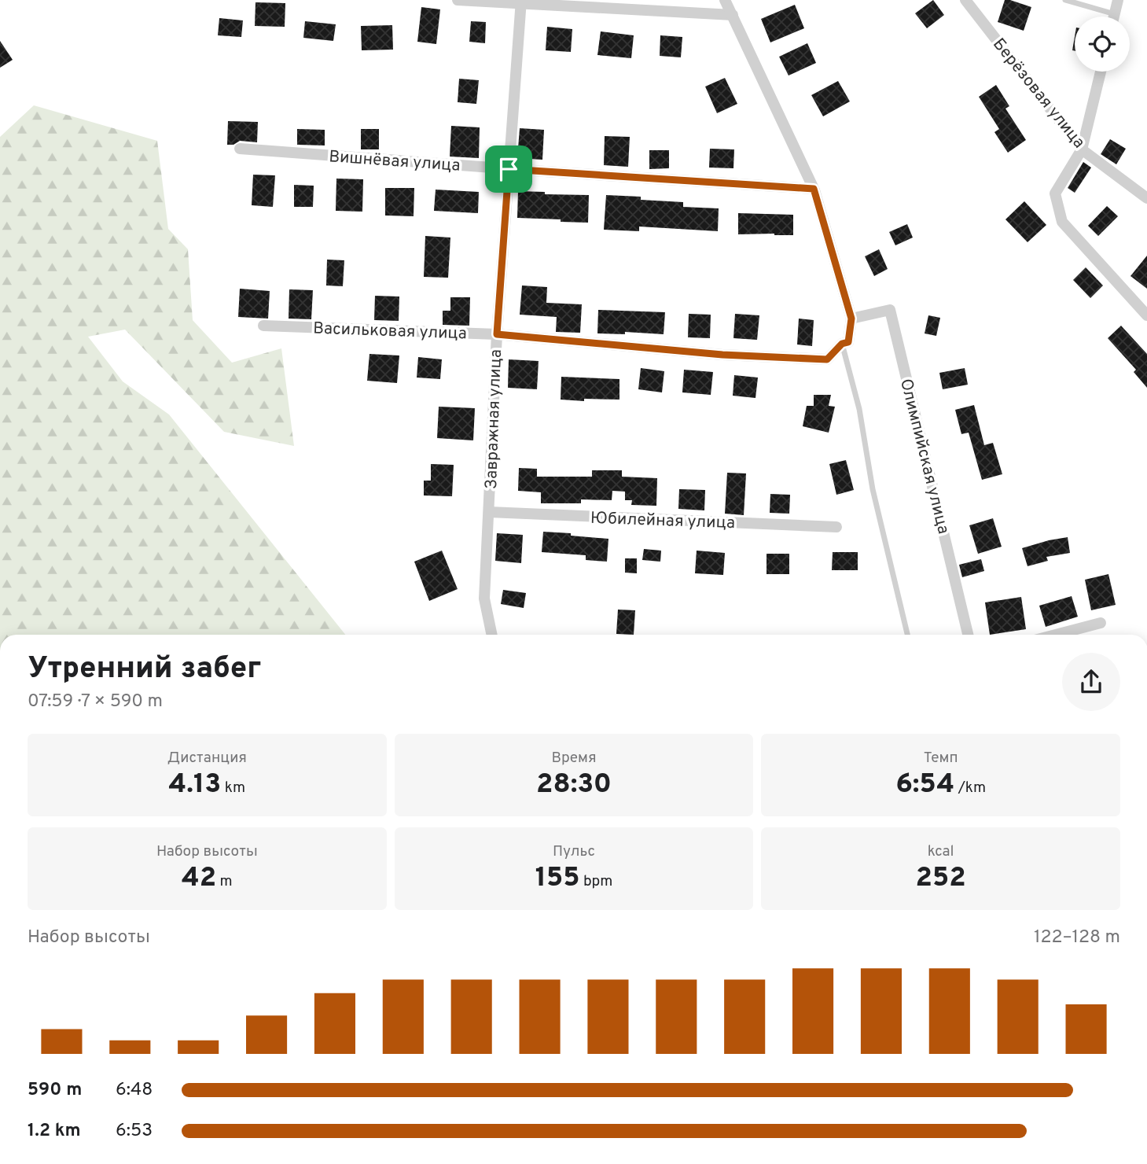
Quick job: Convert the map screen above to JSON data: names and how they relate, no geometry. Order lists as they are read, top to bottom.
{
  "streets": {
    "street": [
      "Берёзовая улица",
      "Вишнёвая улица",
      "Васильковая улица",
      "Завражная улица",
      "Олимпийская улица",
      "Юбилейная улица"
    ]
  },
  "crossings": [
    ["Вишнёвая улица", "Завражная улица"],
    ["Васильковая улица", "Завражная улица"],
    ["Завражная улица", "Юбилейная улица"]
  ],
  "page": {
    "heading": ["Утренний забег", "07:59 · 7 × 590 m"],
    "stats": [
      ["Дистанция", "4.13 km"],
      ["Время", "28:30"],
      ["Темп", "6:54 /km"],
      ["Набор высоты", "42 m"],
      ["Пульс", "155 bpm"],
      ["kcal", "252"]
    ],
    "chart": ["Набор высоты", "122–128 m"],
    "list": [
      {
        "name": "590 m",
        "note": "6:48"
      },
      {
        "name": "1.2 km",
        "note": "6:53"
      }
    ]
  }
}
